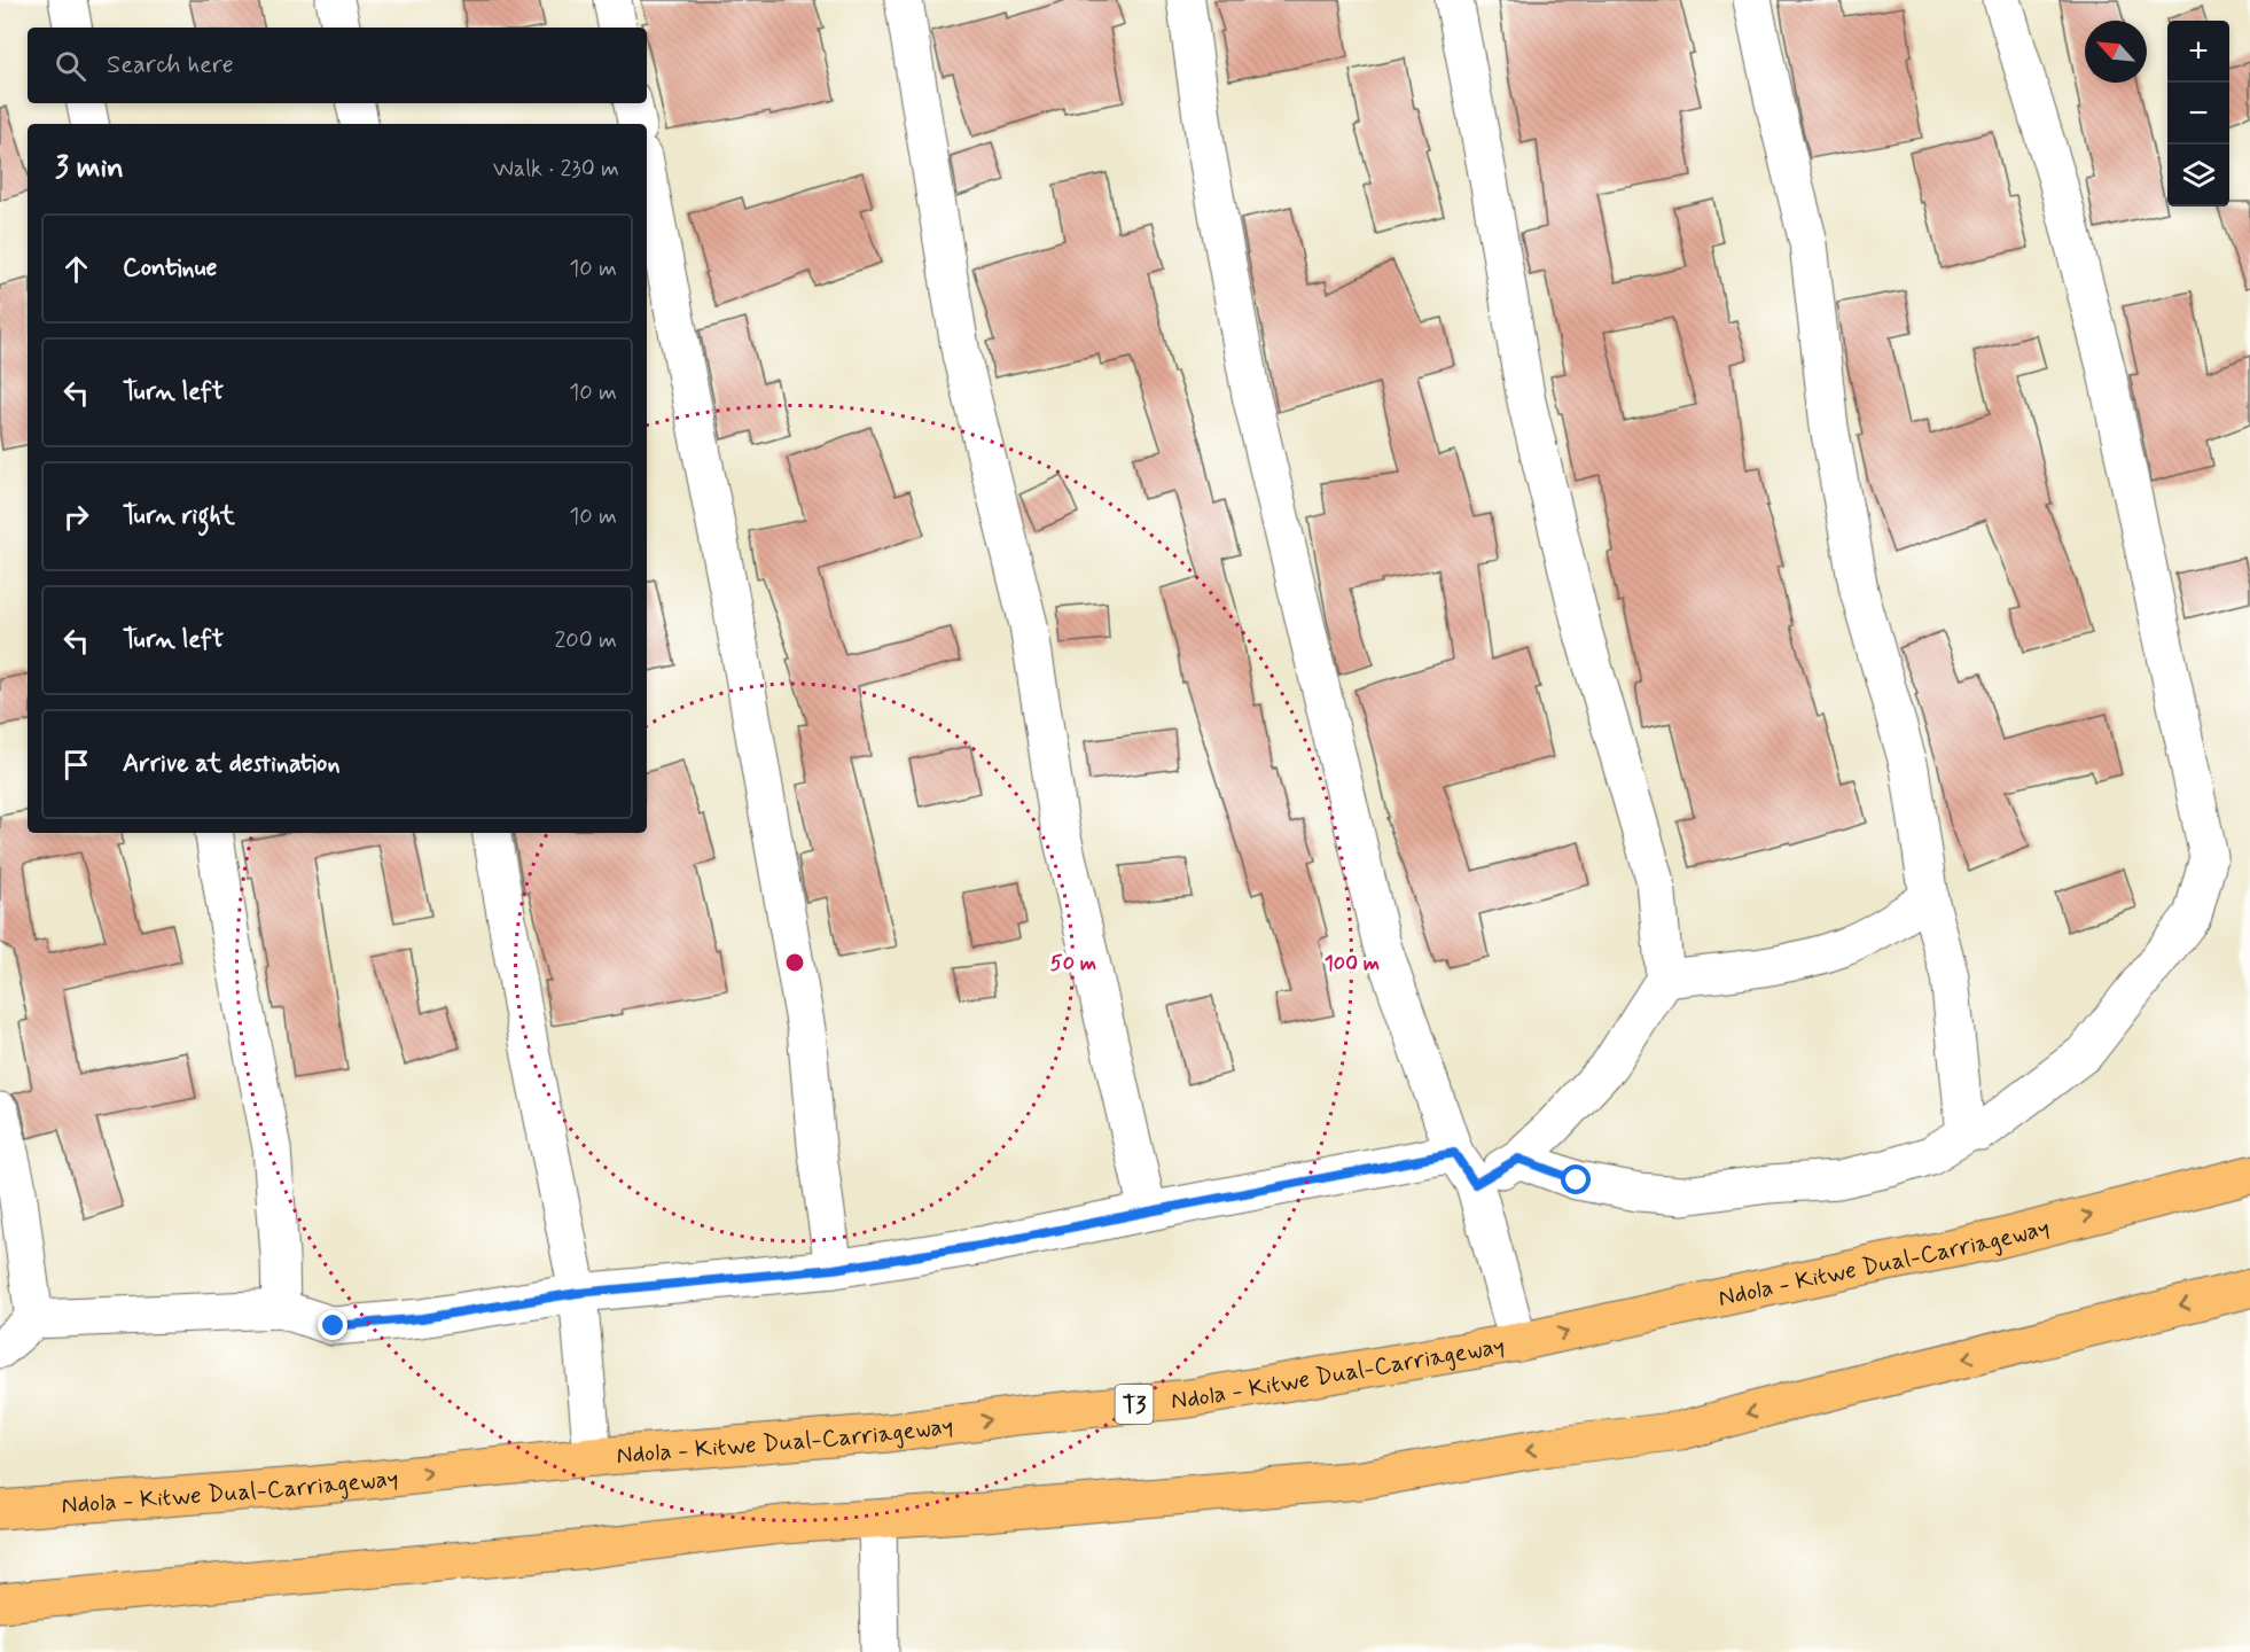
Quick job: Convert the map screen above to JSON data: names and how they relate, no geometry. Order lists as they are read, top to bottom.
{
  "streets": {
    "highway": ["Ndola - Kitwe Dual-Carriageway", "T3"]
  },
  "north": "top left",
  "page": {
    "map_buttons": ["+", "−"],
    "search": "Search here",
    "heading": ["3 min", "Walk · 230 m"],
    "list": [
      ["Continue", "10 m"],
      ["Turn left", "10 m"],
      ["Turn right", "10 m"],
      ["Turn left", "200 m"],
      "Arrive at destination"
    ]
  },
  "rings": ["50 m", "100 m"]
}
